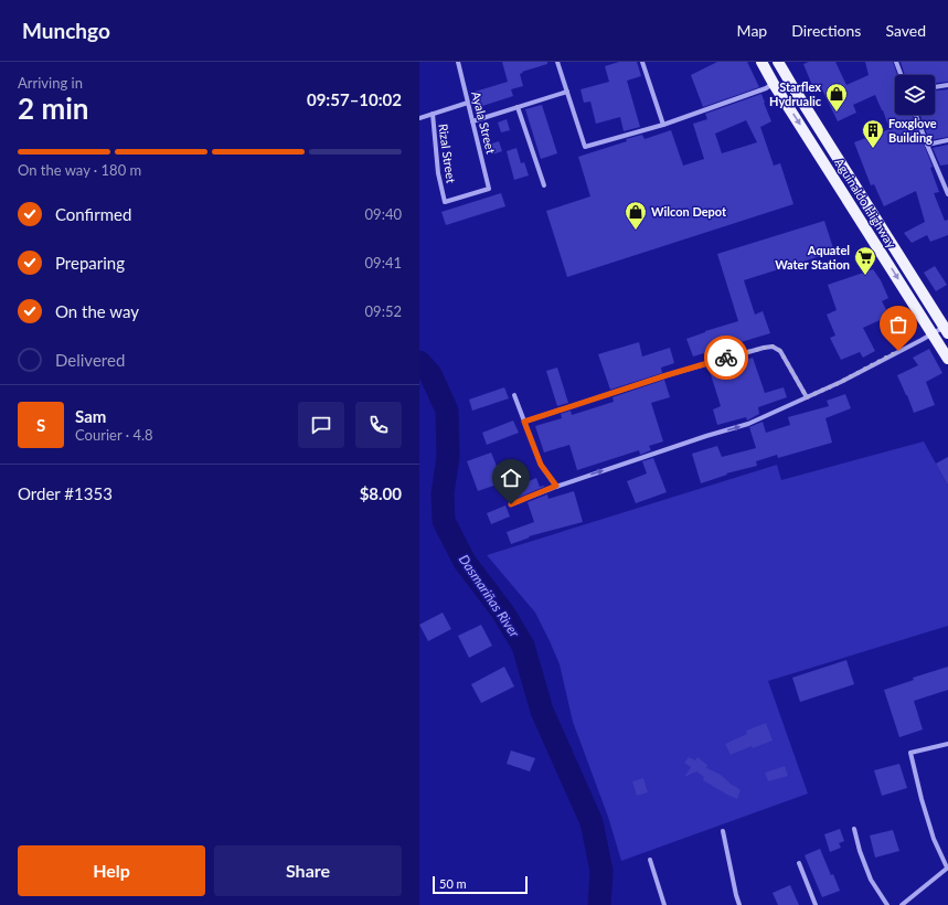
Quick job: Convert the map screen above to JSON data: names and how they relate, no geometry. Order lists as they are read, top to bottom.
{
  "streets": {
    "main road": ["Aguinaldo Highway"],
    "street": ["Ayala Street", "Rizal Street"]
  },
  "crossings": [
    ["Ayala Street", "Rizal Street"]
  ],
  "water": ["Dasmariñas River"],
  "places": {
    "shop": ["Starflex Hydrualic", "Wilcon Depot"],
    "building": ["Foxglove Building"],
    "supermarket": ["Aquatel Water Station"]
  },
  "scale_bar": "50 m",
  "page": {
    "header": "Munchgo",
    "nav": ["Map", "Directions", "Saved"],
    "heading": ["2 min", "Arriving in", "09:57–10:02"],
    "panel": [
      "Sam",
      "Courier · 4.8",
      "Order #1353",
      "$8.00"
    ],
    "bar": "On the way · 180 m",
    "list": [
      ["Confirmed", "09:40"],
      ["Preparing", "09:41"],
      ["On the way", "09:52"],
      "Delivered"
    ],
    "round": "S",
    "buttons": ["Help", "Share"],
    "scale": "50 m"
  }
}
